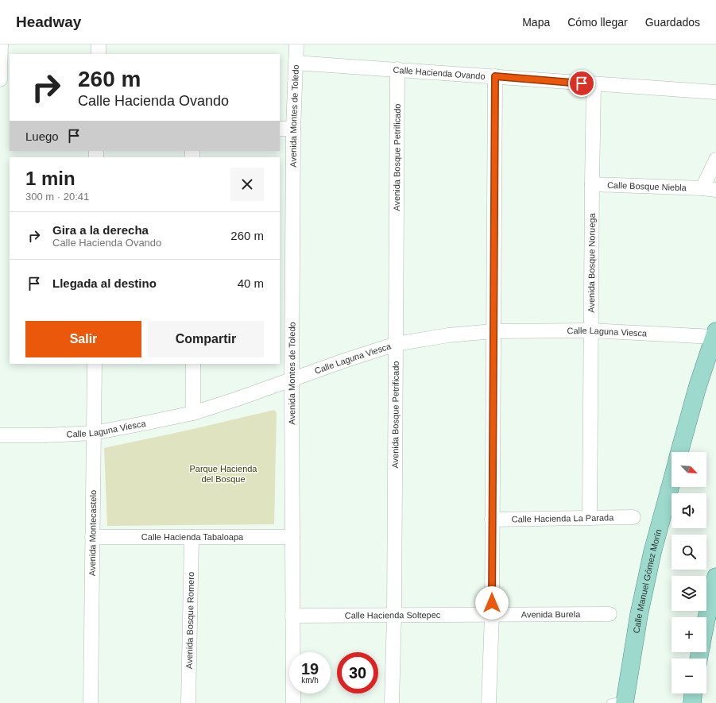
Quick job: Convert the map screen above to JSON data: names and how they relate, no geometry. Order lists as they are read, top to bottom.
{
  "streets": {
    "main road": ["Calle Manuel Gómez Morín"],
    "street": [
      "Calle Hacienda Ovando",
      "Avenida Montes de Toledo",
      "Avenida Bosque Petrificado",
      "Calle Bosque Niebla",
      "Avenida Bosque Noruega",
      "Calle Laguna Viesca",
      "Calle Hacienda La Parada",
      "Avenida Montecastelo",
      "Calle Hacienda Tabaloapa",
      "Avenida Burela",
      "Calle Hacienda Soltepec",
      "Avenida Bosque Romero"
    ]
  },
  "crossings": [
    ["Calle Hacienda Ovando", "Avenida Montes de Toledo"],
    ["Calle Hacienda Ovando", "Avenida Bosque Petrificado"],
    ["Calle Hacienda Ovando", "Avenida Bosque Noruega"],
    ["Avenida Montes de Toledo", "Calle Laguna Viesca"],
    ["Avenida Montes de Toledo", "Calle Hacienda Tabaloapa"],
    ["Avenida Montes de Toledo", "Calle Hacienda Soltepec"],
    ["Avenida Bosque Petrificado", "Calle Laguna Viesca"],
    ["Avenida Bosque Petrificado", "Calle Hacienda Soltepec"],
    ["Calle Bosque Niebla", "Avenida Bosque Noruega"],
    ["Avenida Bosque Noruega", "Calle Laguna Viesca"],
    ["Avenida Bosque Noruega", "Calle Hacienda La Parada"],
    ["Calle Laguna Viesca", "Avenida Montecastelo"],
    ["Avenida Montecastelo", "Calle Hacienda Tabaloapa"],
    ["Calle Hacienda Tabaloapa", "Avenida Bosque Romero"],
    ["Avenida Burela", "Calle Hacienda Soltepec"]
  ],
  "parks": ["Parque Hacienda del Bosque"],
  "north": "bottom right",
  "page": {
    "header": "Headway",
    "nav": ["Mapa", "Cómo llegar", "Guardados"],
    "turn": ["260 m", "Calle Hacienda Ovando"],
    "then": "Luego",
    "heading": ["1 min", "300 m · 20:41"],
    "list": [
      {
        "name": "Gira a la derecha",
        "note": "Calle Hacienda Ovando",
        "value": "260 m"
      },
      {
        "name": "Llegada al destino",
        "value": "40 m"
      }
    ],
    "buttons": ["Salir", "Compartir"],
    "map_buttons": ["+", "−"],
    "speed": "19 km/h",
    "limit": "30"
  }
}
